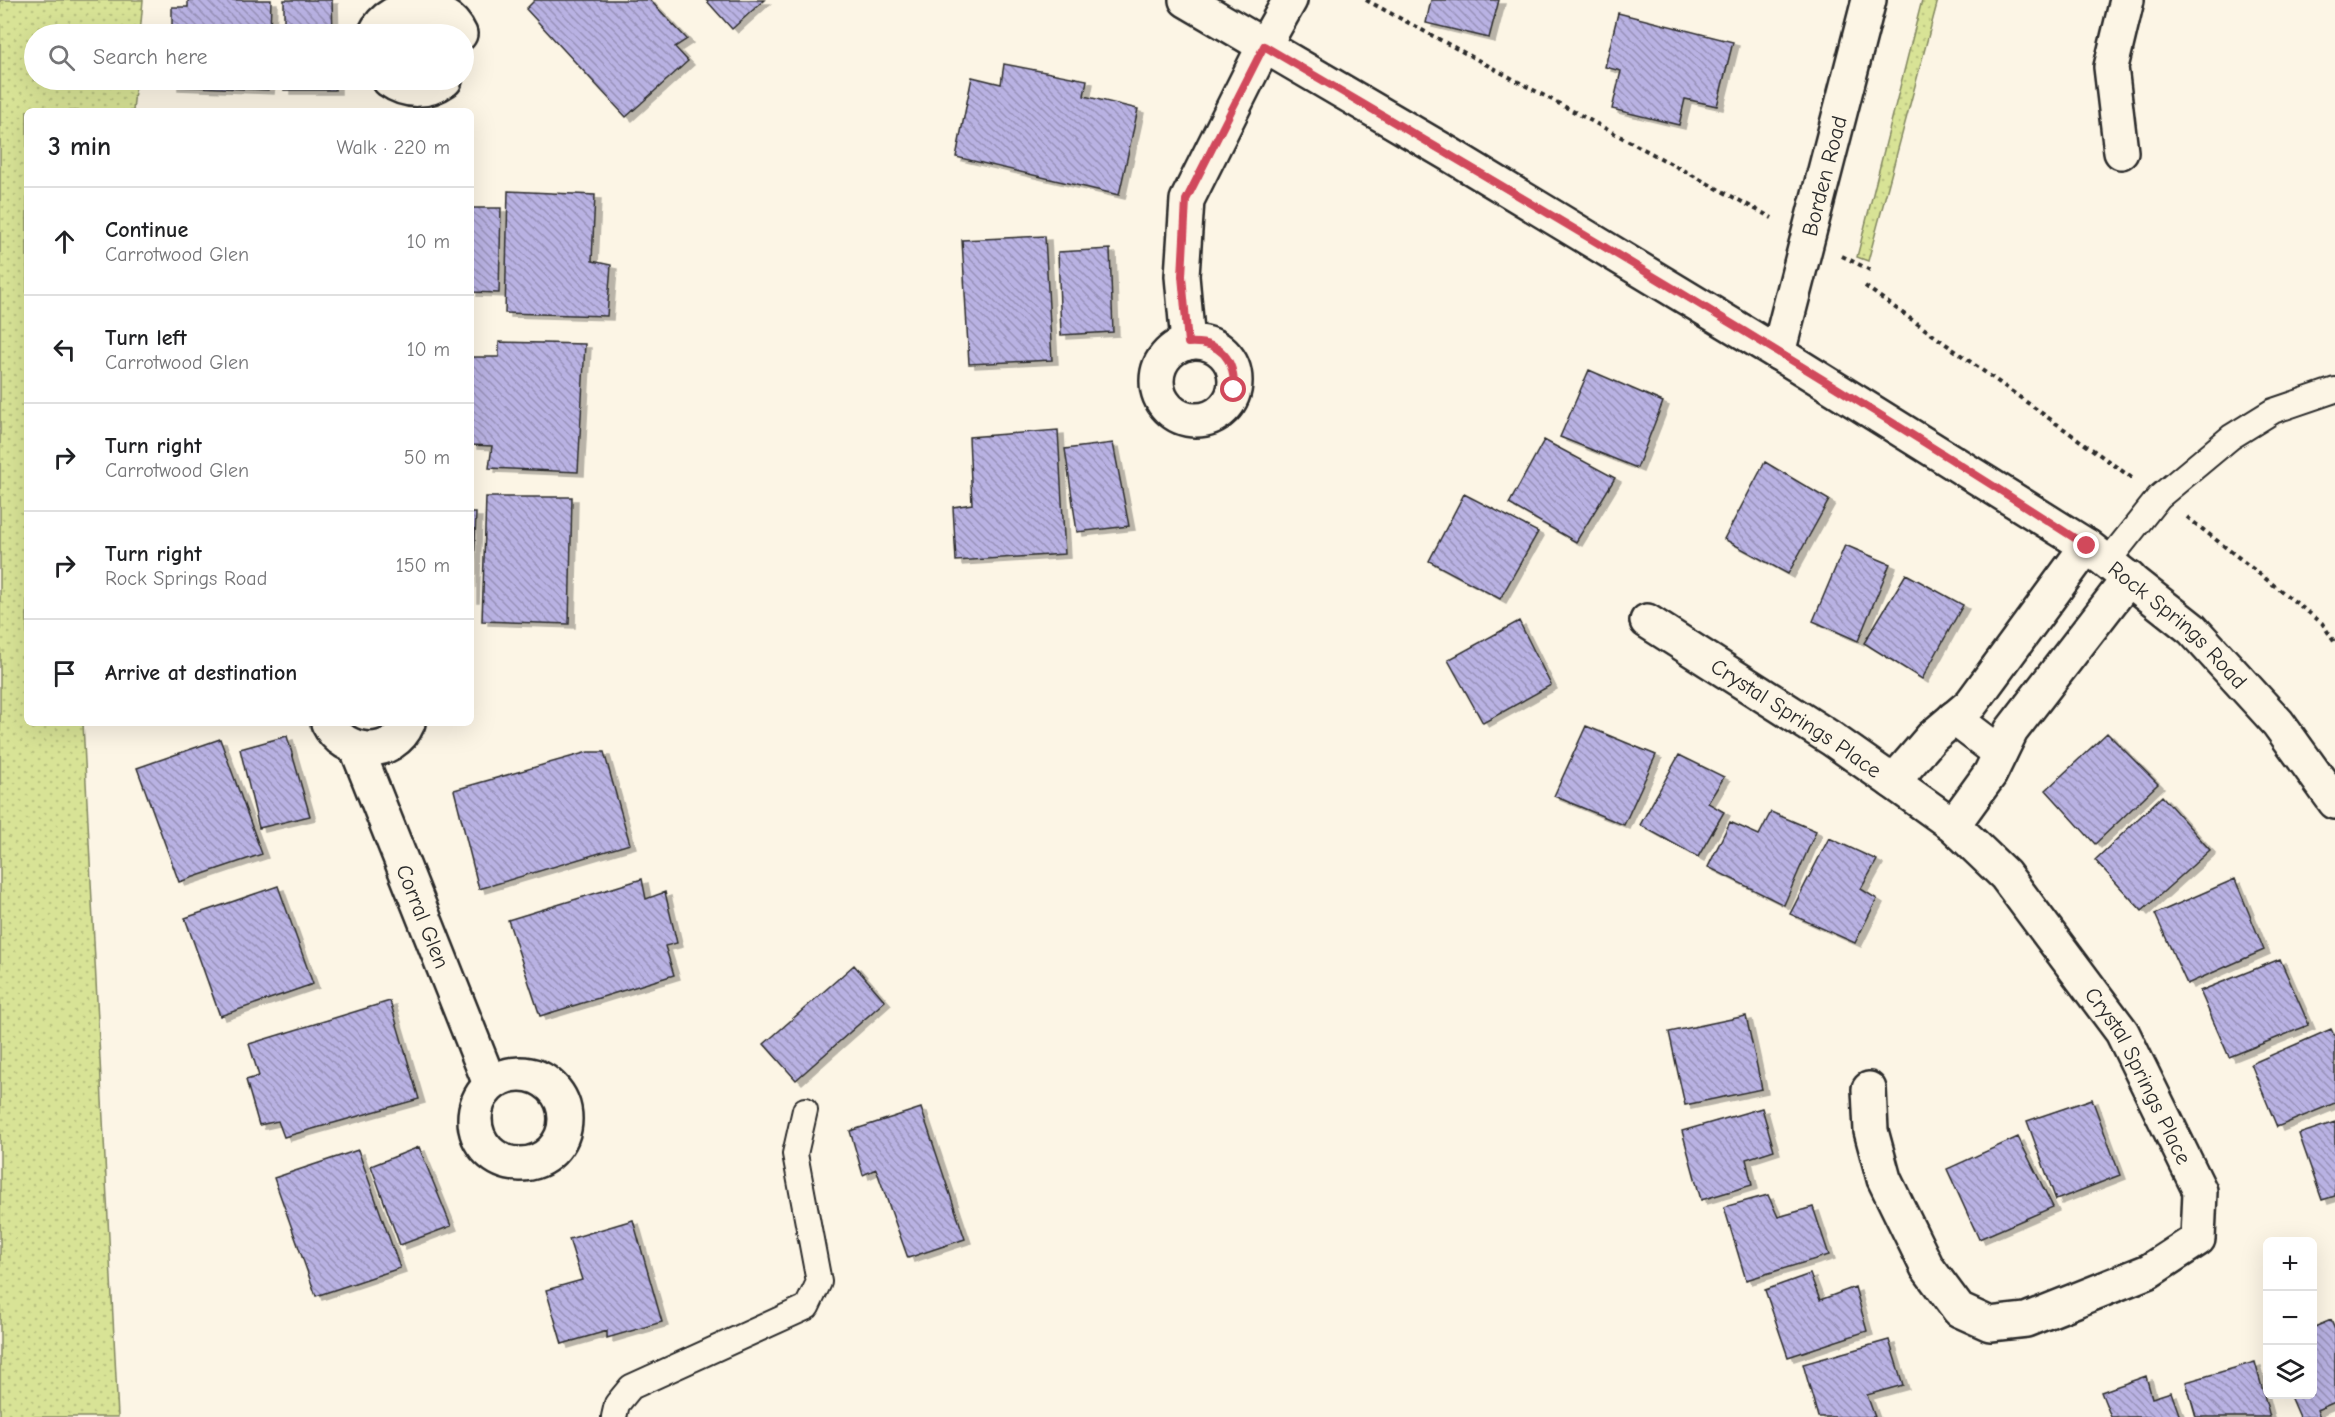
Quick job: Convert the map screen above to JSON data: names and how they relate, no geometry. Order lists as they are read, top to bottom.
{
  "streets": {
    "street": [
      "Borden Road",
      "Rock Springs Road",
      "Crystal Springs Place",
      "Corral Glen"
    ]
  },
  "crossings": [
    ["Borden Road", "Rock Springs Road"]
  ],
  "page": {
    "search": "Search here",
    "heading": ["3 min", "Walk · 220 m"],
    "list": [
      ["Continue", "Carrotwood Glen", "10 m"],
      ["Turn left", "Carrotwood Glen", "10 m"],
      ["Turn right", "Carrotwood Glen", "50 m"],
      ["Turn right", "Rock Springs Road", "150 m"],
      "Arrive at destination"
    ],
    "map_buttons": ["+", "−"]
  }
}
